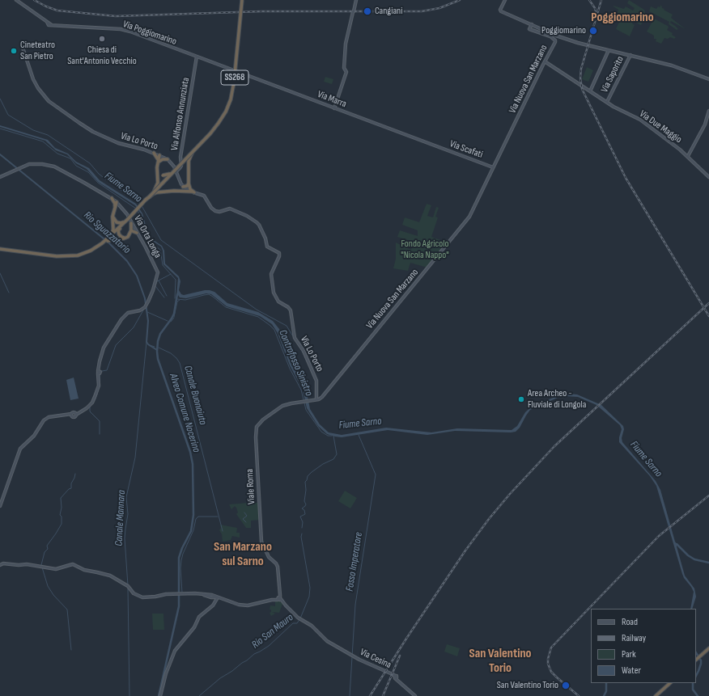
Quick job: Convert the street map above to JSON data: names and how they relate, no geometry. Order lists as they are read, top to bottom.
{
  "streets": {
    "highway": ["SS268"],
    "street": [
      "Via Poggiomarino",
      "Via Saporito",
      "Via Nuova San Marzano",
      "Via Marra",
      "Via Alfonso Annunziata",
      "Via Due Maggio",
      "Via Lo Porto",
      "Via Scafati",
      "Via Orta Longa",
      "Viale Roma",
      "Via Cesina"
    ]
  },
  "crossings": [
    ["Via Poggiomarino", "Via Marra"],
    ["Via Poggiomarino", "Via Alfonso Annunziata"],
    ["Via Saporito", "Via Nuova San Marzano"],
    ["Via Saporito", "Via Due Maggio"],
    ["SS268", "Via Lo Porto"],
    ["SS268", "Via Orta Longa"],
    ["Via Nuova San Marzano", "Via Due Maggio"],
    ["Via Nuova San Marzano", "Via Lo Porto"],
    ["Via Nuova San Marzano", "Via Scafati"],
    ["Via Nuova San Marzano", "Viale Roma"],
    ["Via Marra", "Via Scafati"],
    ["Via Alfonso Annunziata", "Via Lo Porto"],
    ["Via Lo Porto", "Viale Roma"],
    ["Viale Roma", "Via Cesina"]
  ],
  "districts": ["Poggiomarino", "San Marzano sul Sarno", "San Valentino Torio"],
  "water": [
    "Fiume Sarno",
    "Rio Sguazzatorio",
    "Controfosso Sinistro",
    "Canale Buonaiuto",
    "Alveo Comune Nocerino",
    "Canale Mannara",
    "Fosso Imperatore",
    "Rio San Mauro"
  ],
  "parks": ["Fondo Agricolo \"Nicola Nappo\""],
  "places": [
    "Cangiani",
    "Poggiomarino",
    "Chiesa di Sant'Antonio Vecchio",
    "Cineteatro San Pietro",
    "Area Archeo - Fluviale di Longola",
    "San Valentino Torio"
  ],
  "legend": [
    "Road",
    "Railway",
    "Park",
    "Water"
  ]
}
